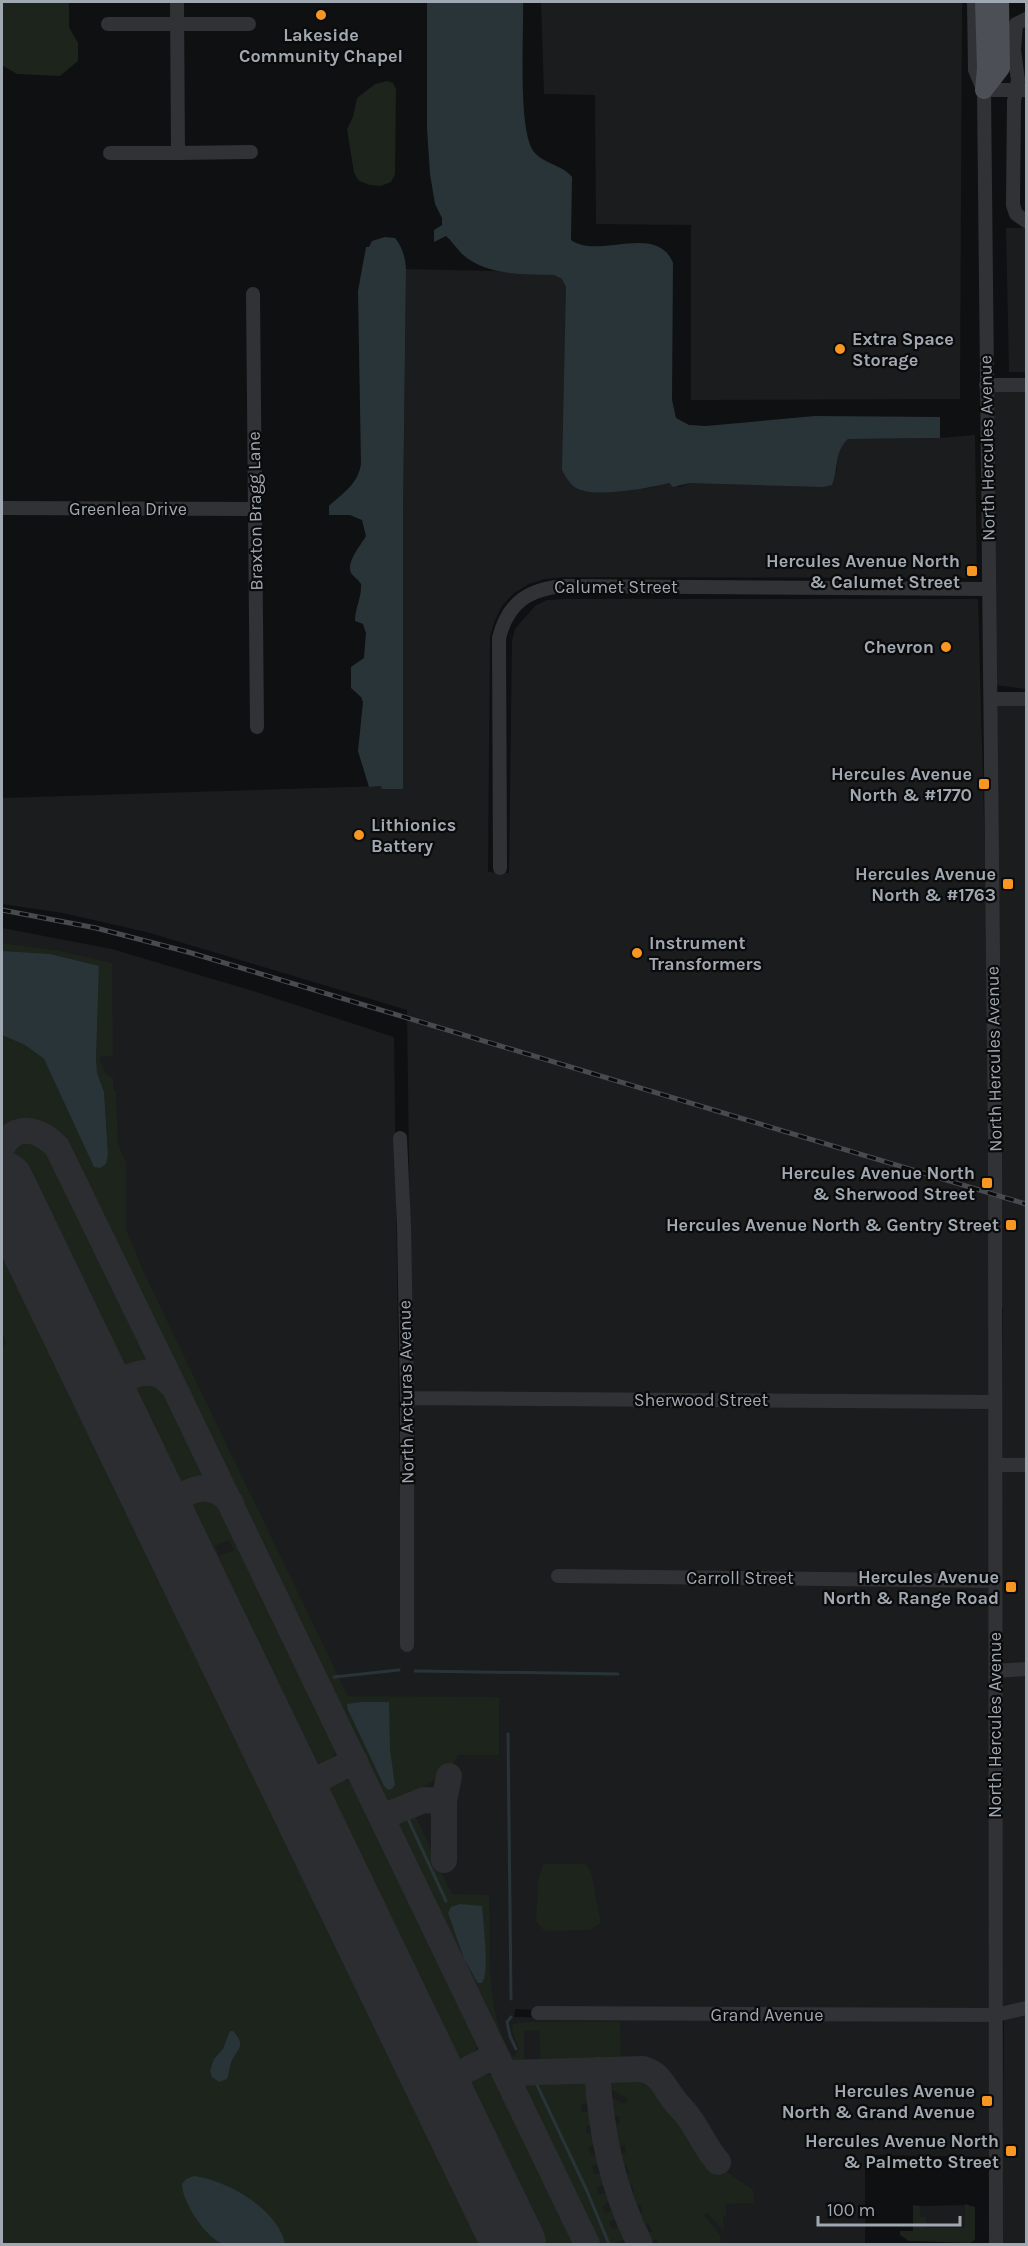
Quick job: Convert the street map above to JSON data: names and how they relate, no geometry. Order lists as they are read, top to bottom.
{
  "streets": {
    "street": [
      "North Hercules Avenue",
      "Greenlea Drive",
      "Braxton Bragg Lane",
      "Calumet Street",
      "North Arcturas Avenue",
      "Sherwood Street",
      "Carroll Street",
      "Grand Avenue"
    ]
  },
  "crossings": [
    ["North Hercules Avenue", "Calumet Street"],
    ["North Hercules Avenue", "Sherwood Street"],
    ["North Hercules Avenue", "Carroll Street"],
    ["North Hercules Avenue", "Grand Avenue"],
    ["Greenlea Drive", "Braxton Bragg Lane"],
    ["North Arcturas Avenue", "Sherwood Street"]
  ],
  "places": {
    "other": [
      "Lakeside Community Chapel",
      "Extra Space Storage",
      "Chevron",
      "Lithionics Battery",
      "Instrument Transformers"
    ],
    "transit": [
      "Hercules Avenue North & Calumet Street",
      "Hercules Avenue North & #1770",
      "Hercules Avenue North & #1763",
      "Hercules Avenue North & Sherwood Street",
      "Hercules Avenue North & Gentry Street",
      "Hercules Avenue North & Range Road",
      "Hercules Avenue North & Grand Avenue",
      "Hercules Avenue North & Palmetto Street"
    ]
  },
  "scale_bar": "100 m"
}
